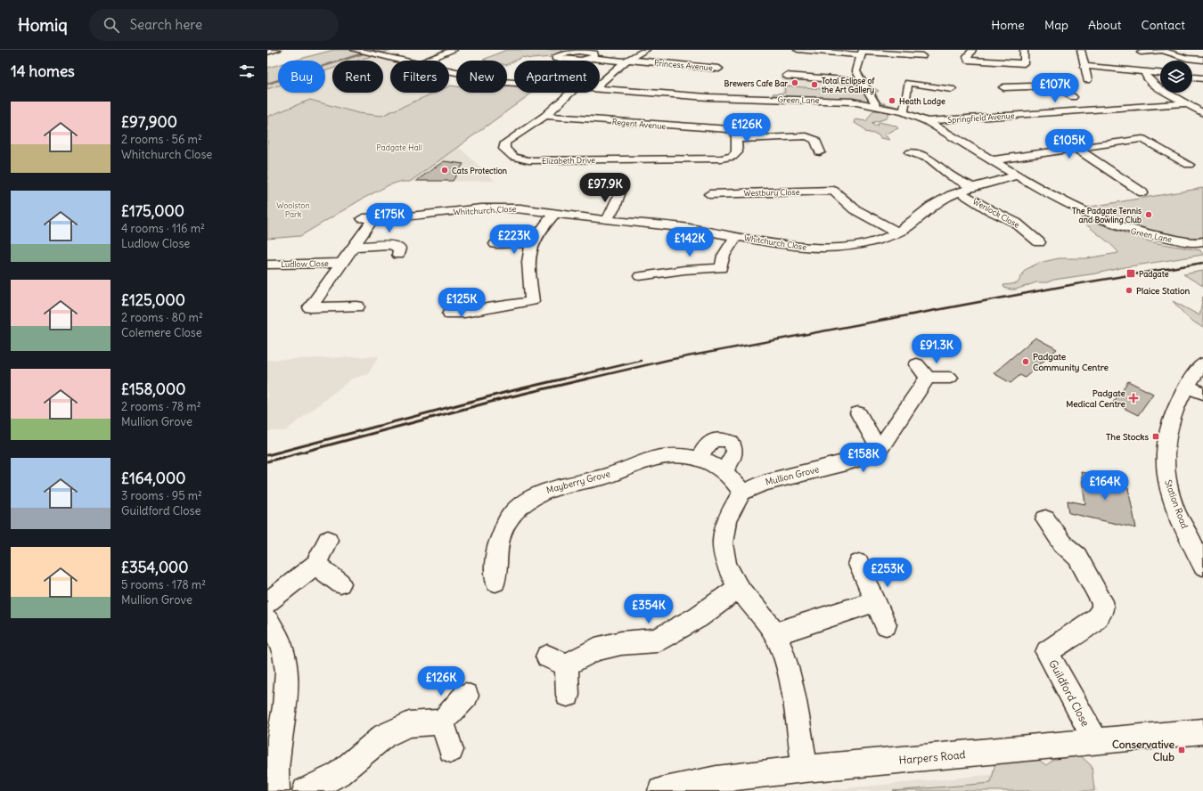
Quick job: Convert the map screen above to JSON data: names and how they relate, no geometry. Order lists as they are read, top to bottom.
{
  "streets": {
    "street": [
      "Princess Avenue",
      "Green Lane",
      "Springfield Avenue",
      "Regent Avenue",
      "Elizabeth Drive",
      "Westbury Close",
      "Whitchurch Close",
      "Wenlock Close",
      "Ludlow Close",
      "Mullion Grove",
      "Mayberry Grove",
      "Station Road",
      "Guildford Close",
      "Harpers Road"
    ]
  },
  "crossings": [
    ["Green Lane", "Springfield Avenue"],
    ["Green Lane", "Whitchurch Close"],
    ["Regent Avenue", "Elizabeth Drive"],
    ["Westbury Close", "Whitchurch Close"],
    ["Whitchurch Close", "Wenlock Close"],
    ["Whitchurch Close", "Ludlow Close"],
    ["Mullion Grove", "Mayberry Grove"],
    ["Guildford Close", "Harpers Road"]
  ],
  "parks": ["Padgate Hall", "Woolston Park"],
  "places": {
    "other": [
      "Brewers Cafe Bar",
      "Total Eclipse of the Art Gallery",
      "Heath Lodge",
      "Cats Protection",
      "The Padgate Tennis and Bowling Club",
      "Plaice Station",
      "Padgate Community Centre"
    ],
    "transit": ["Padgate", "The Stocks", "Conservative Club"],
    "health": ["Padgate Medical Centre"]
  },
  "page": {
    "header": "Homiq",
    "search": "Search here",
    "nav": [
      "Home",
      "Map",
      "About",
      "Contact"
    ],
    "heading": "14 homes",
    "chip": [
      "Buy",
      "Rent",
      "Filters",
      "New",
      "Apartment"
    ],
    "price": [
      "£107K",
      "£126K",
      "£105K",
      "£97.9K",
      "£175K",
      "£223K",
      "£142K",
      "£125K",
      "£91.3K",
      "£158K",
      "£164K",
      "£253K",
      "£354K",
      "£126K"
    ],
    "list": [
      {
        "name": "£97,900",
        "note": "2 rooms · 56 m² · Whitchurch Close"
      },
      {
        "name": "£175,000",
        "note": "4 rooms · 116 m² · Ludlow Close"
      },
      {
        "name": "£125,000",
        "note": "2 rooms · 80 m² · Colemere Close"
      },
      {
        "name": "£158,000",
        "note": "2 rooms · 78 m² · Mullion Grove"
      },
      {
        "name": "£164,000",
        "note": "3 rooms · 95 m² · Guildford Close"
      },
      {
        "name": "£354,000",
        "note": "5 rooms · 178 m² · Mullion Grove"
      }
    ]
  }
}
